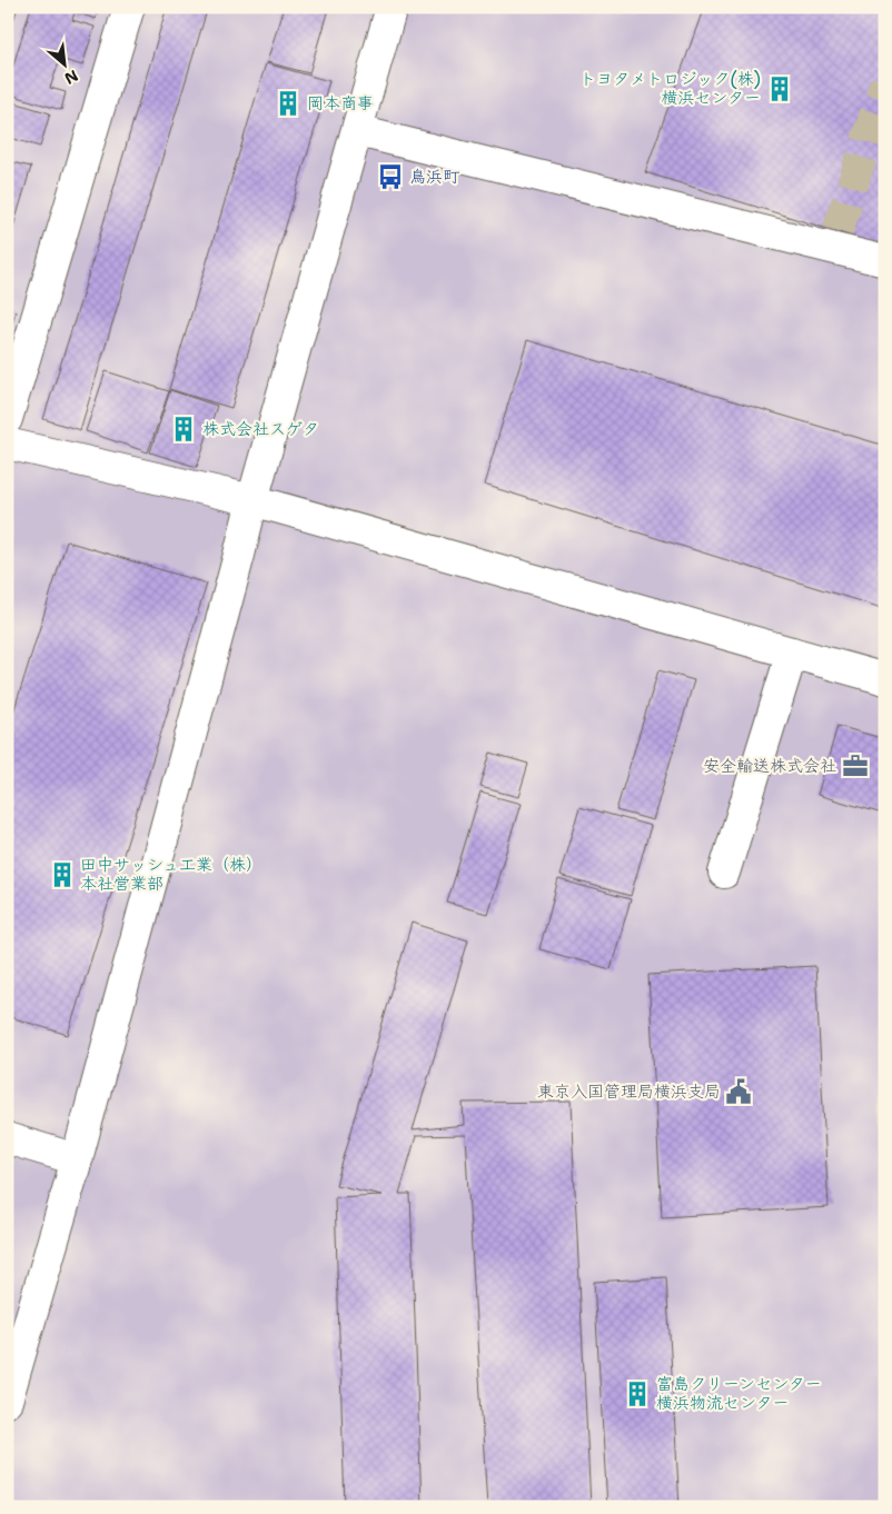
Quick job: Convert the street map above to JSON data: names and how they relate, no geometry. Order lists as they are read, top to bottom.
{
  "places": {
    "building": [
      "トヨタメトロジック(株) 横浜センター",
      "岡本商事",
      "株式会社スゲタ",
      "田中サッシュ工業（株） 本社営業部",
      "富島クリーンセンター 横浜物流センター"
    ],
    "bus stop": ["鳥浜町"],
    "office": ["安全輸送株式会社"],
    "public building": ["東京入国管理局横浜支局"]
  },
  "north": "bottom right"
}
